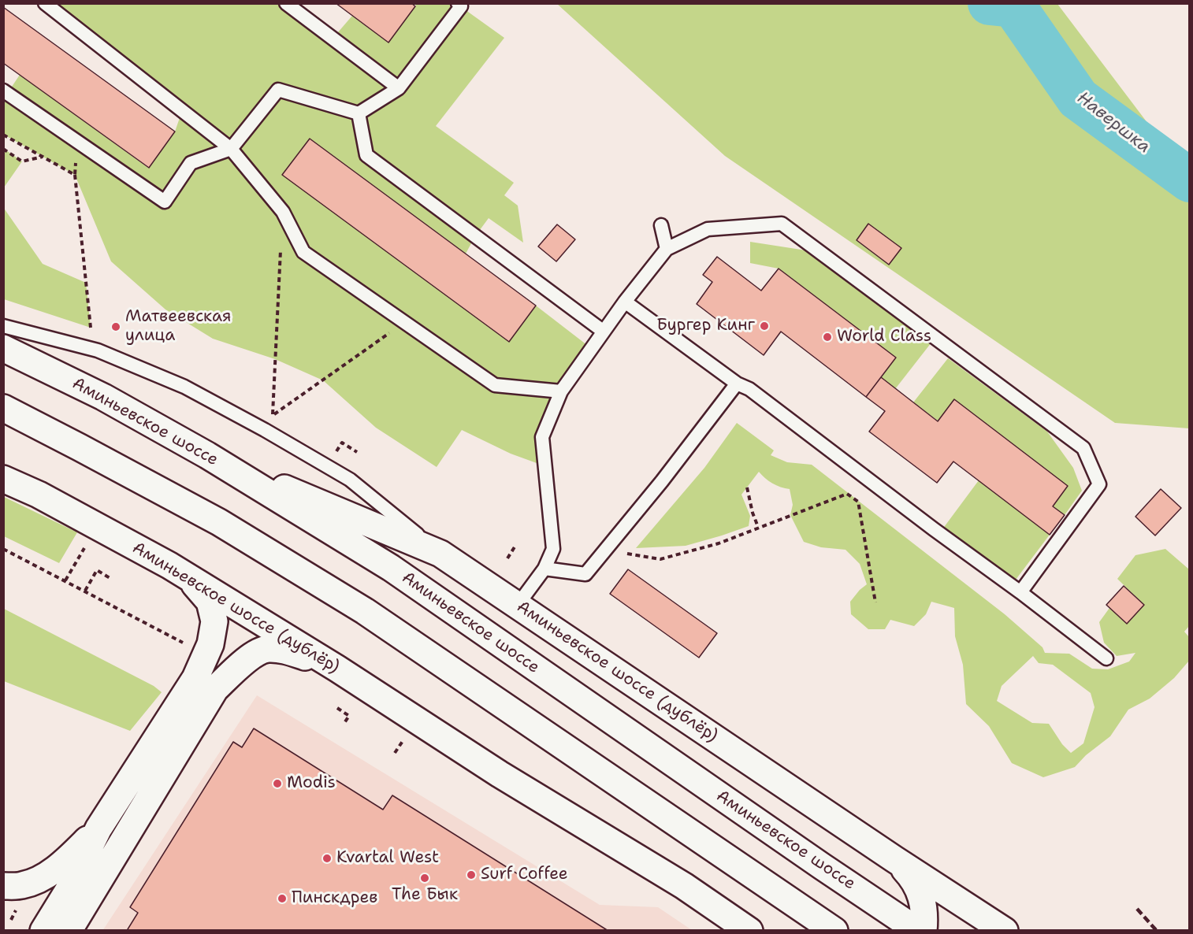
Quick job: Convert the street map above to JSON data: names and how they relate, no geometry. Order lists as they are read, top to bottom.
{
  "streets": {
    "main road": ["Аминьевское шоссе", "Аминьевское шоссе (дублёр)"]
  },
  "crossings": [
    ["Аминьевское шоссе", "Аминьевское шоссе (дублёр)"]
  ],
  "water": ["Навершка"],
  "places": [
    "Бургер Кинг",
    "Матвеевская улица",
    "World Class",
    "Modis",
    "Kvartal West",
    "Surf Coffee",
    "The Бык",
    "Пинскдрев"
  ]
}
